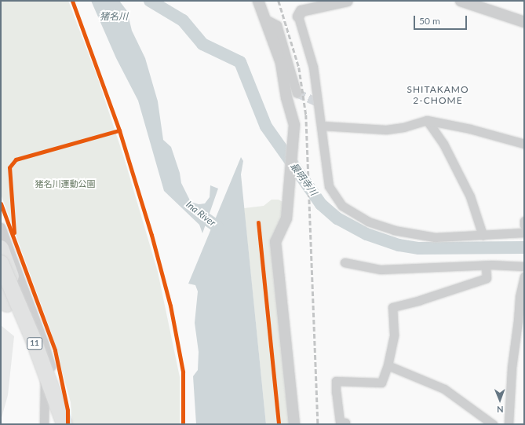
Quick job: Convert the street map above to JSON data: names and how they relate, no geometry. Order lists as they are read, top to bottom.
{
  "streets": {
    "highway": ["11"]
  },
  "districts": ["SHITAKAMO 2-CHOME"],
  "water": ["猪名川", "最明寺川", "Ina River"],
  "parks": ["猪名川運動公園"],
  "scale_bar": "50 m",
  "north": "bottom"
}
